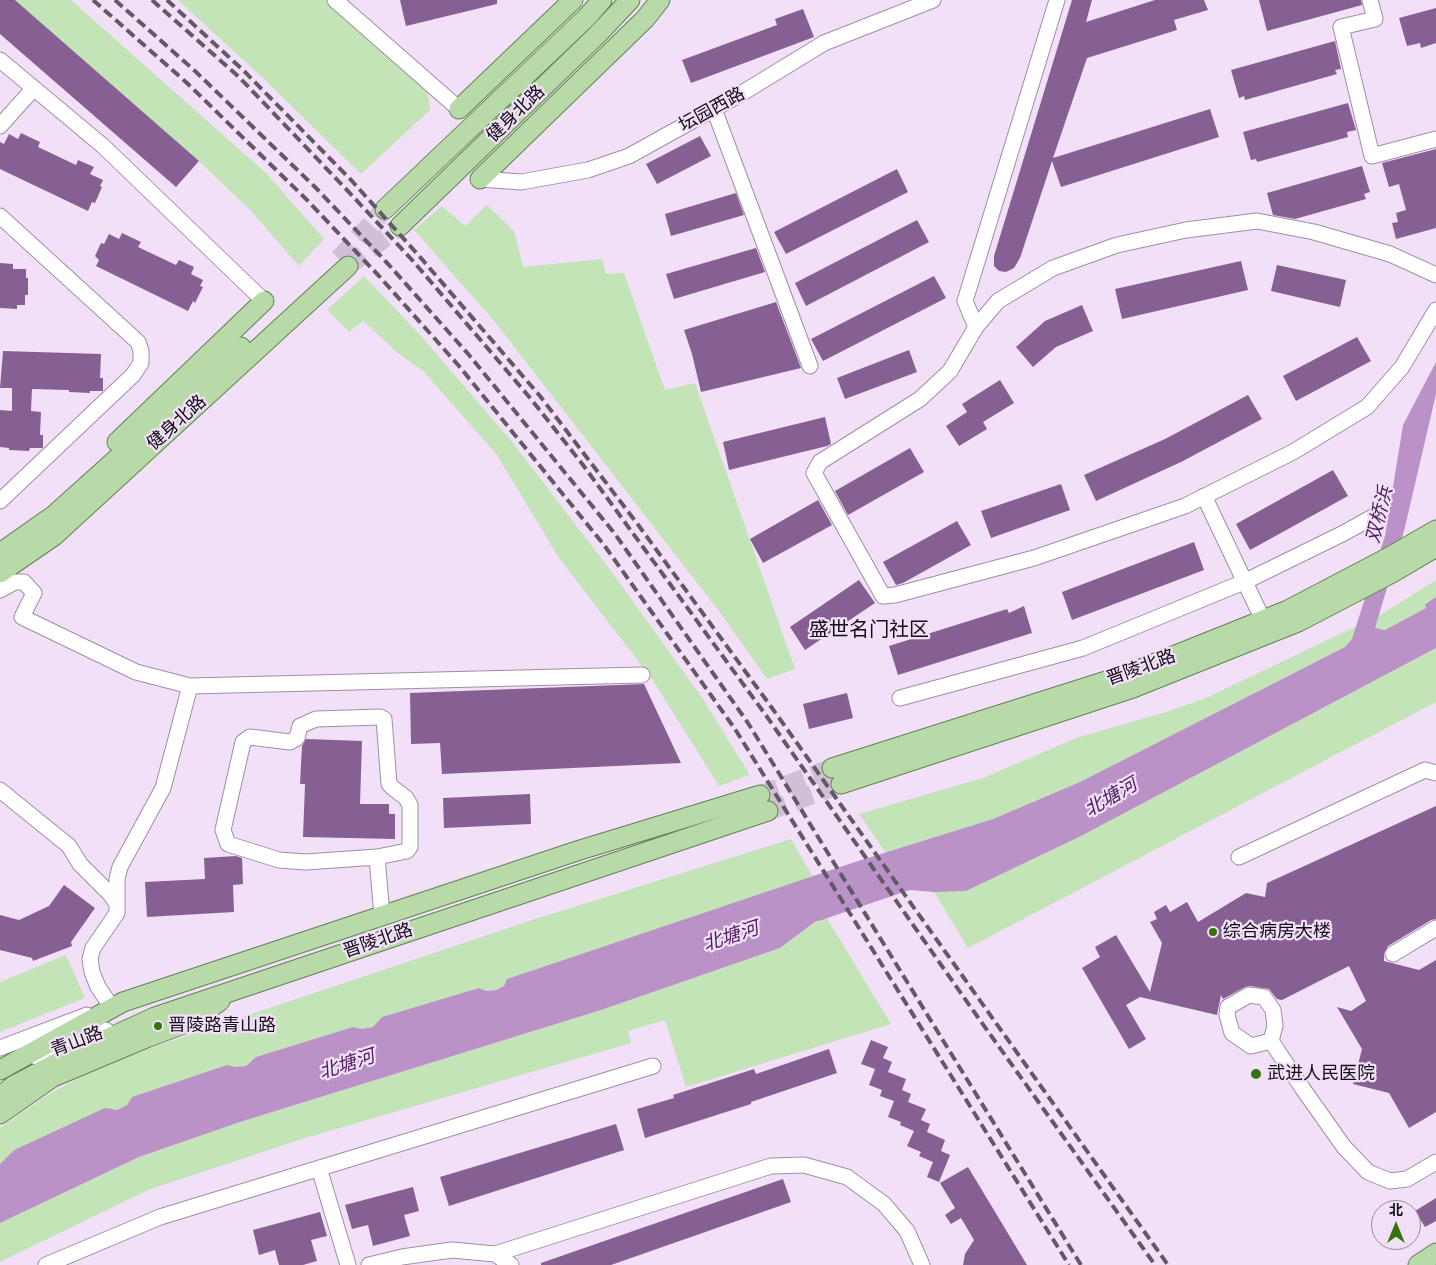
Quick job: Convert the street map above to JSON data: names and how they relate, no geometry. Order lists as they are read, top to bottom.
{
  "streets": {
    "main road": ["健身北路", "晋陵北路"],
    "street": ["坛园西路", "青山路"]
  },
  "crossings": [
    ["晋陵北路", "青山路"]
  ],
  "districts": ["盛世名门社区"],
  "water": ["双桥浜", "北塘河"],
  "places": ["综合病房大楼", "晋陵路青山路", "武进人民医院"],
  "north": "top"
}
